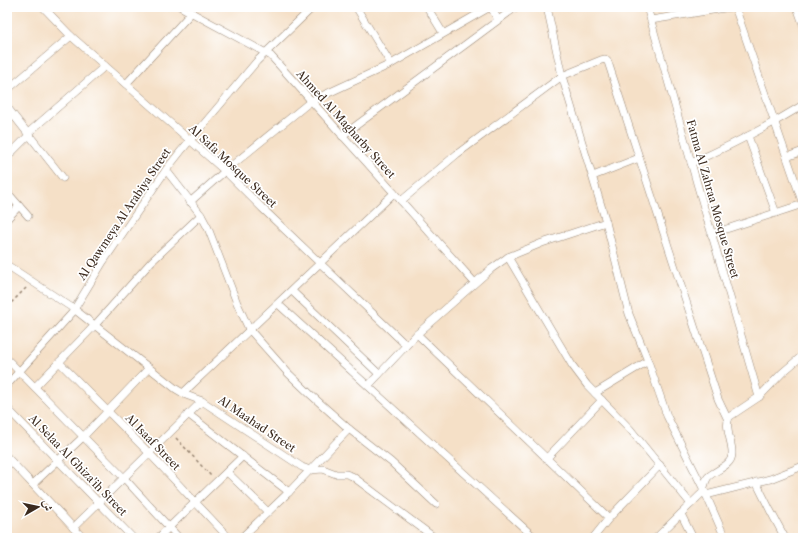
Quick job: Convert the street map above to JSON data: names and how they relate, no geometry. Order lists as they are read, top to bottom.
{
  "streets": {
    "street": [
      "Ahmed Al Magharby Street",
      "Al Safa Mosque Street",
      "Fatma Al Zahraa Mosque Street",
      "Al Qawmeya Al Arabiya Street",
      "Al Maahad Street",
      "Al Isaaf Street",
      "Al Selaa Al Ghiza'ih Street"
    ]
  },
  "crossings": [
    ["Ahmed Al Magharby Street", "Al Qawmeya Al Arabiya Street"],
    ["Al Safa Mosque Street", "Al Qawmeya Al Arabiya Street"],
    ["Al Qawmeya Al Arabiya Street", "Al Maahad Street"]
  ],
  "north": "right"
}
